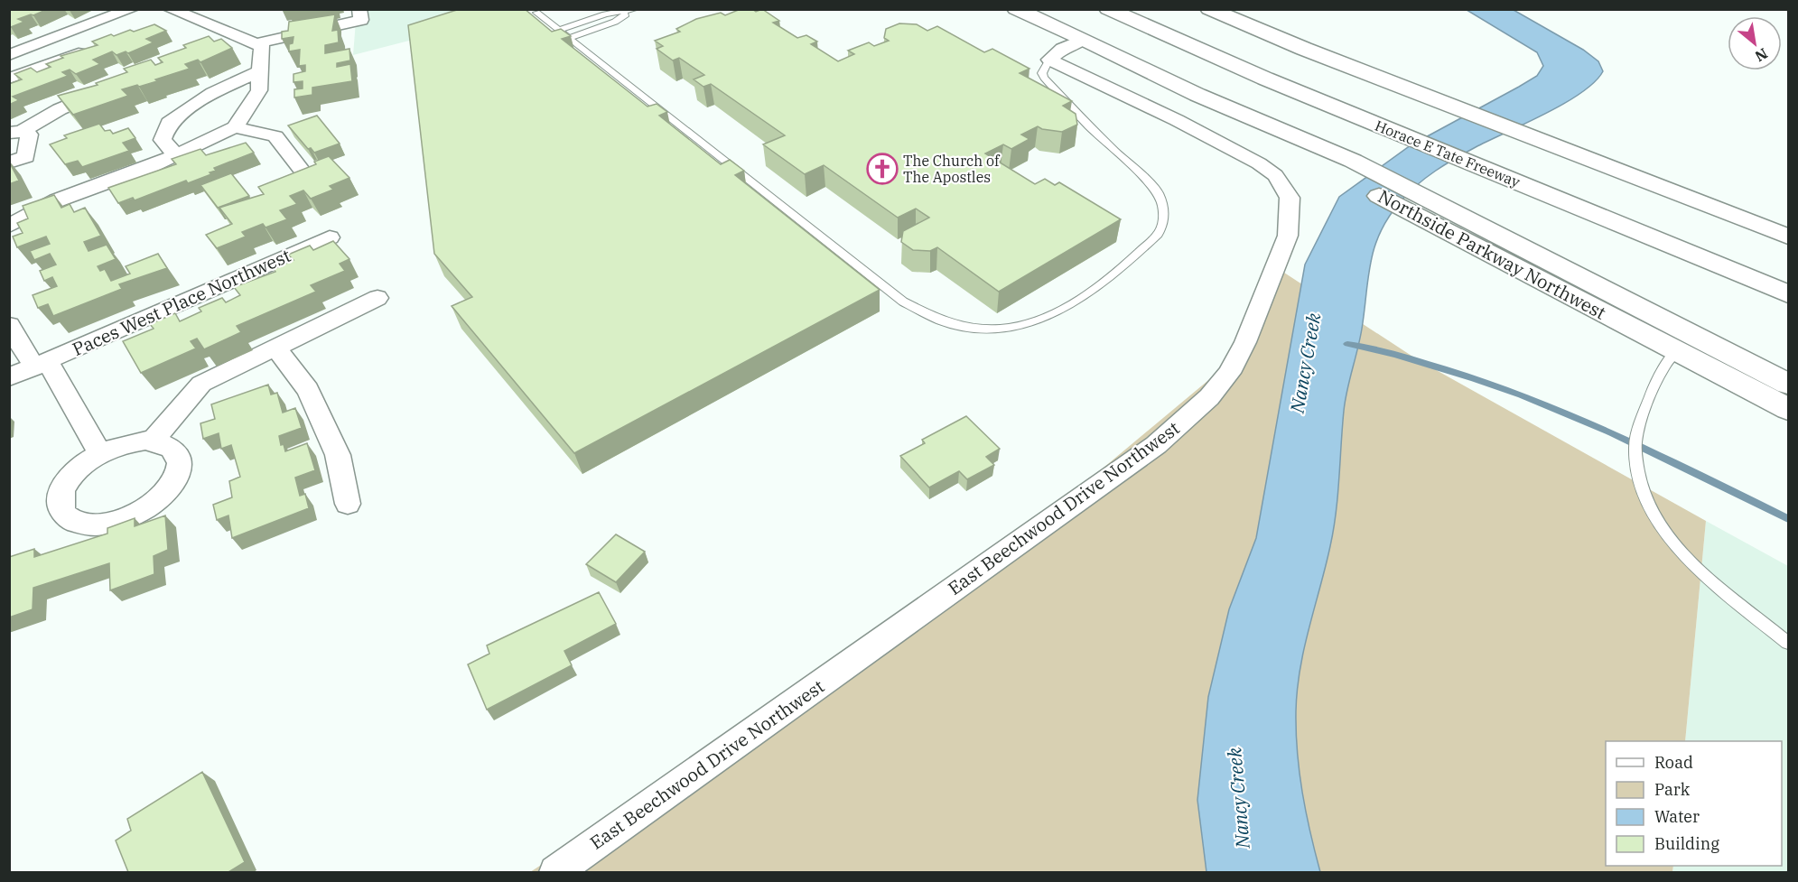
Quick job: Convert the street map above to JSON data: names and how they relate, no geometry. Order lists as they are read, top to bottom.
{
  "streets": {
    "main road": ["Horace E Tate Freeway", "Northside Parkway Northwest"],
    "street": ["Paces West Place Northwest", "East Beechwood Drive Northwest"]
  },
  "water": ["Nancy Creek"],
  "places": {
    "church": ["The Church of The Apostles"]
  },
  "legend": [
    "Road",
    "Park",
    "Water",
    "Building"
  ],
  "north": "bottom right"
}
